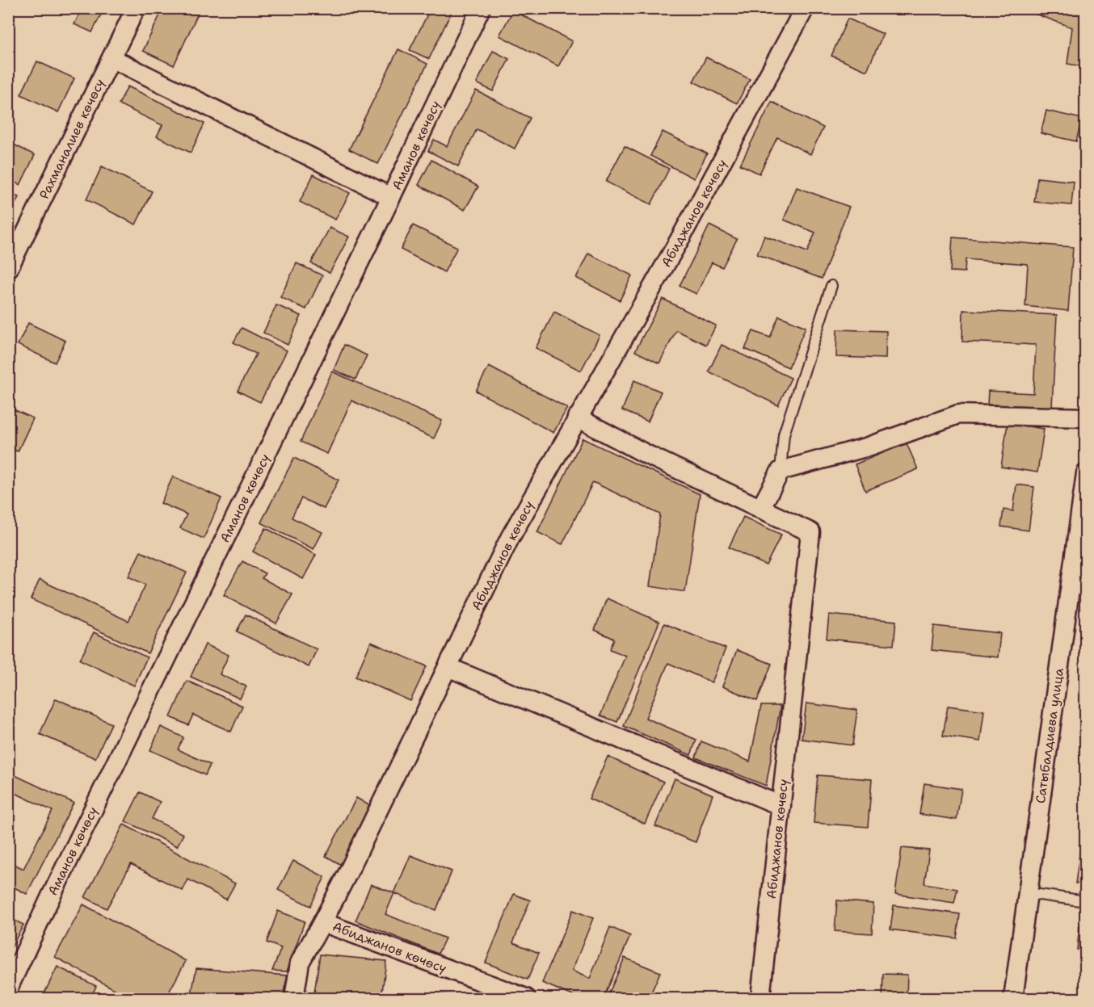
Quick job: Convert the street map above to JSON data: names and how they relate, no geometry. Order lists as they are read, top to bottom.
{
  "streets": {
    "street": [
      "Рахманалиев көчөсү",
      "Аманов көчөсү",
      "Абиджанов көчөсү",
      "Сатыбалдиева улица"
    ]
  }
}
